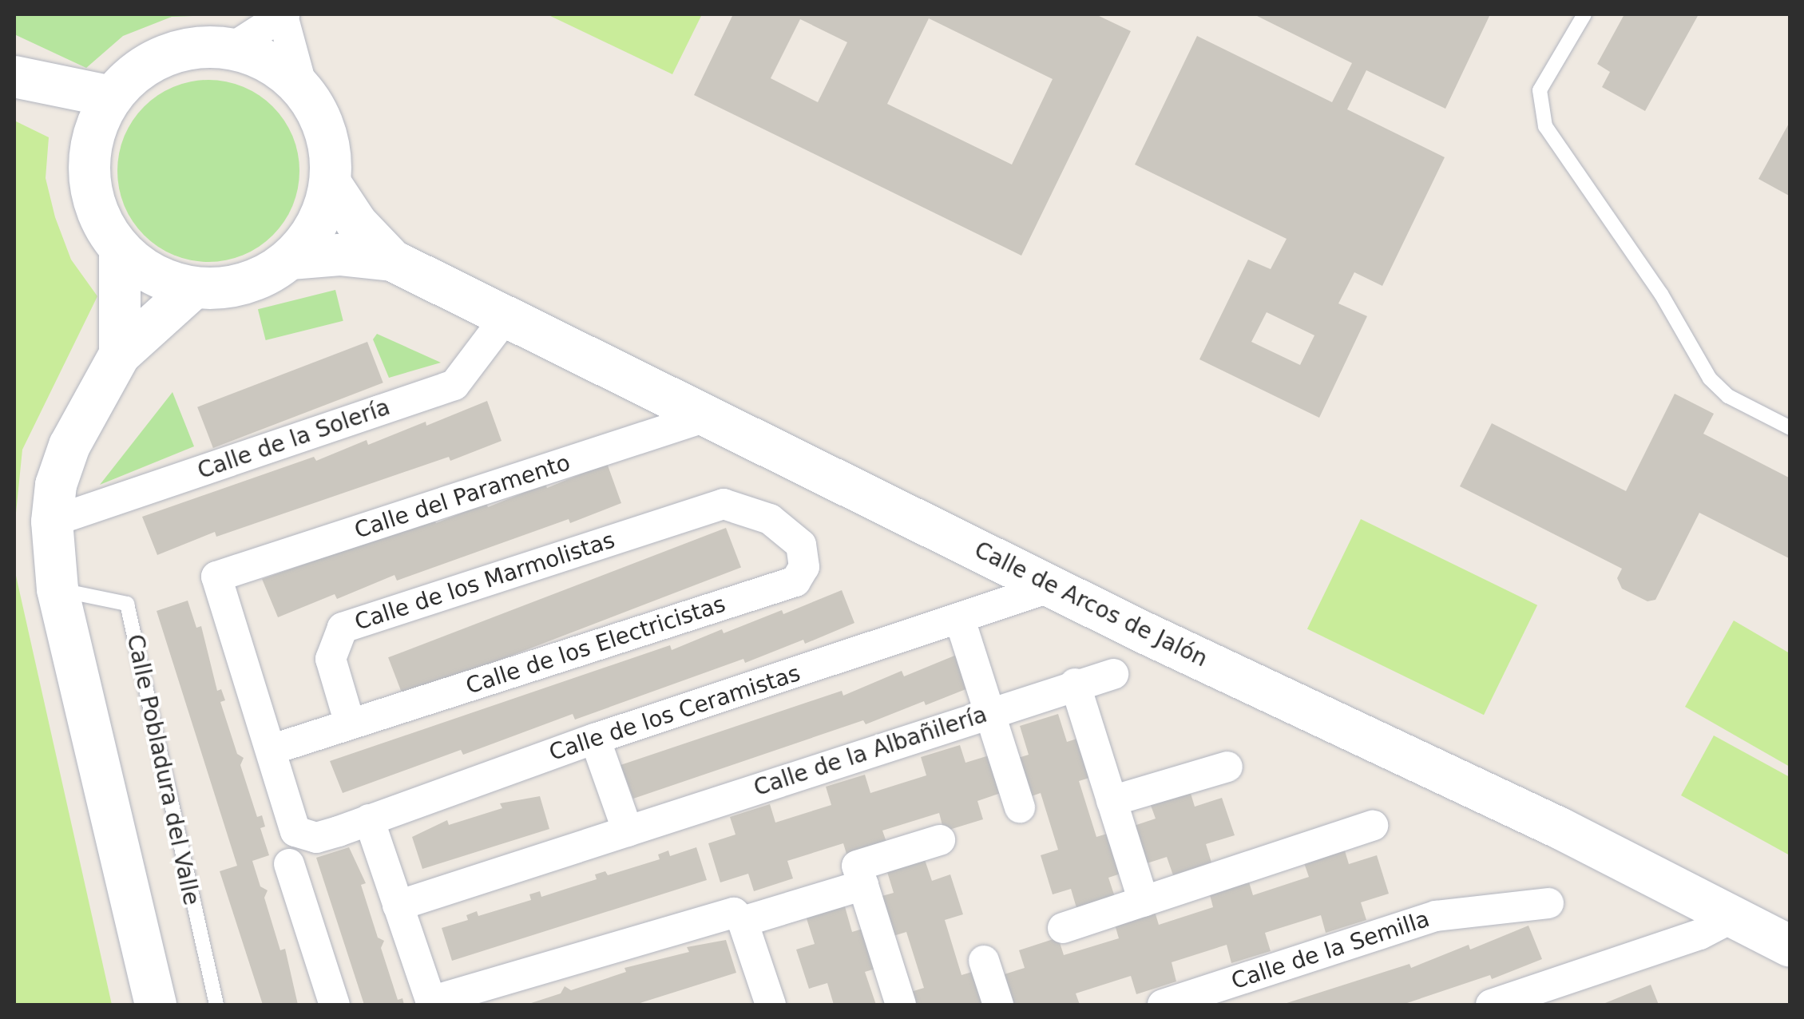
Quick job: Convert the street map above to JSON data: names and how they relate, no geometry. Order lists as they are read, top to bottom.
{
  "streets": {
    "street": [
      "Calle de la Solería",
      "Calle del Paramento",
      "Calle de los Marmolistas",
      "Calle de Arcos de Jalón",
      "Calle de los Electricistas",
      "Calle de los Ceramistas",
      "Calle de la Albañilería",
      "Calle de la Semilla"
    ],
    "lane": ["Calle Pobladura del Valle"]
  },
  "crossings": [
    ["Calle de la Solería", "Calle de Arcos de Jalón"],
    ["Calle del Paramento", "Calle de Arcos de Jalón"],
    ["Calle del Paramento", "Calle de los Electricistas"],
    ["Calle del Paramento", "Calle de los Ceramistas"],
    ["Calle de los Marmolistas", "Calle de los Electricistas"],
    ["Calle de Arcos de Jalón", "Calle de los Ceramistas"],
    ["Calle de los Electricistas", "Calle de los Ceramistas"]
  ]
}
